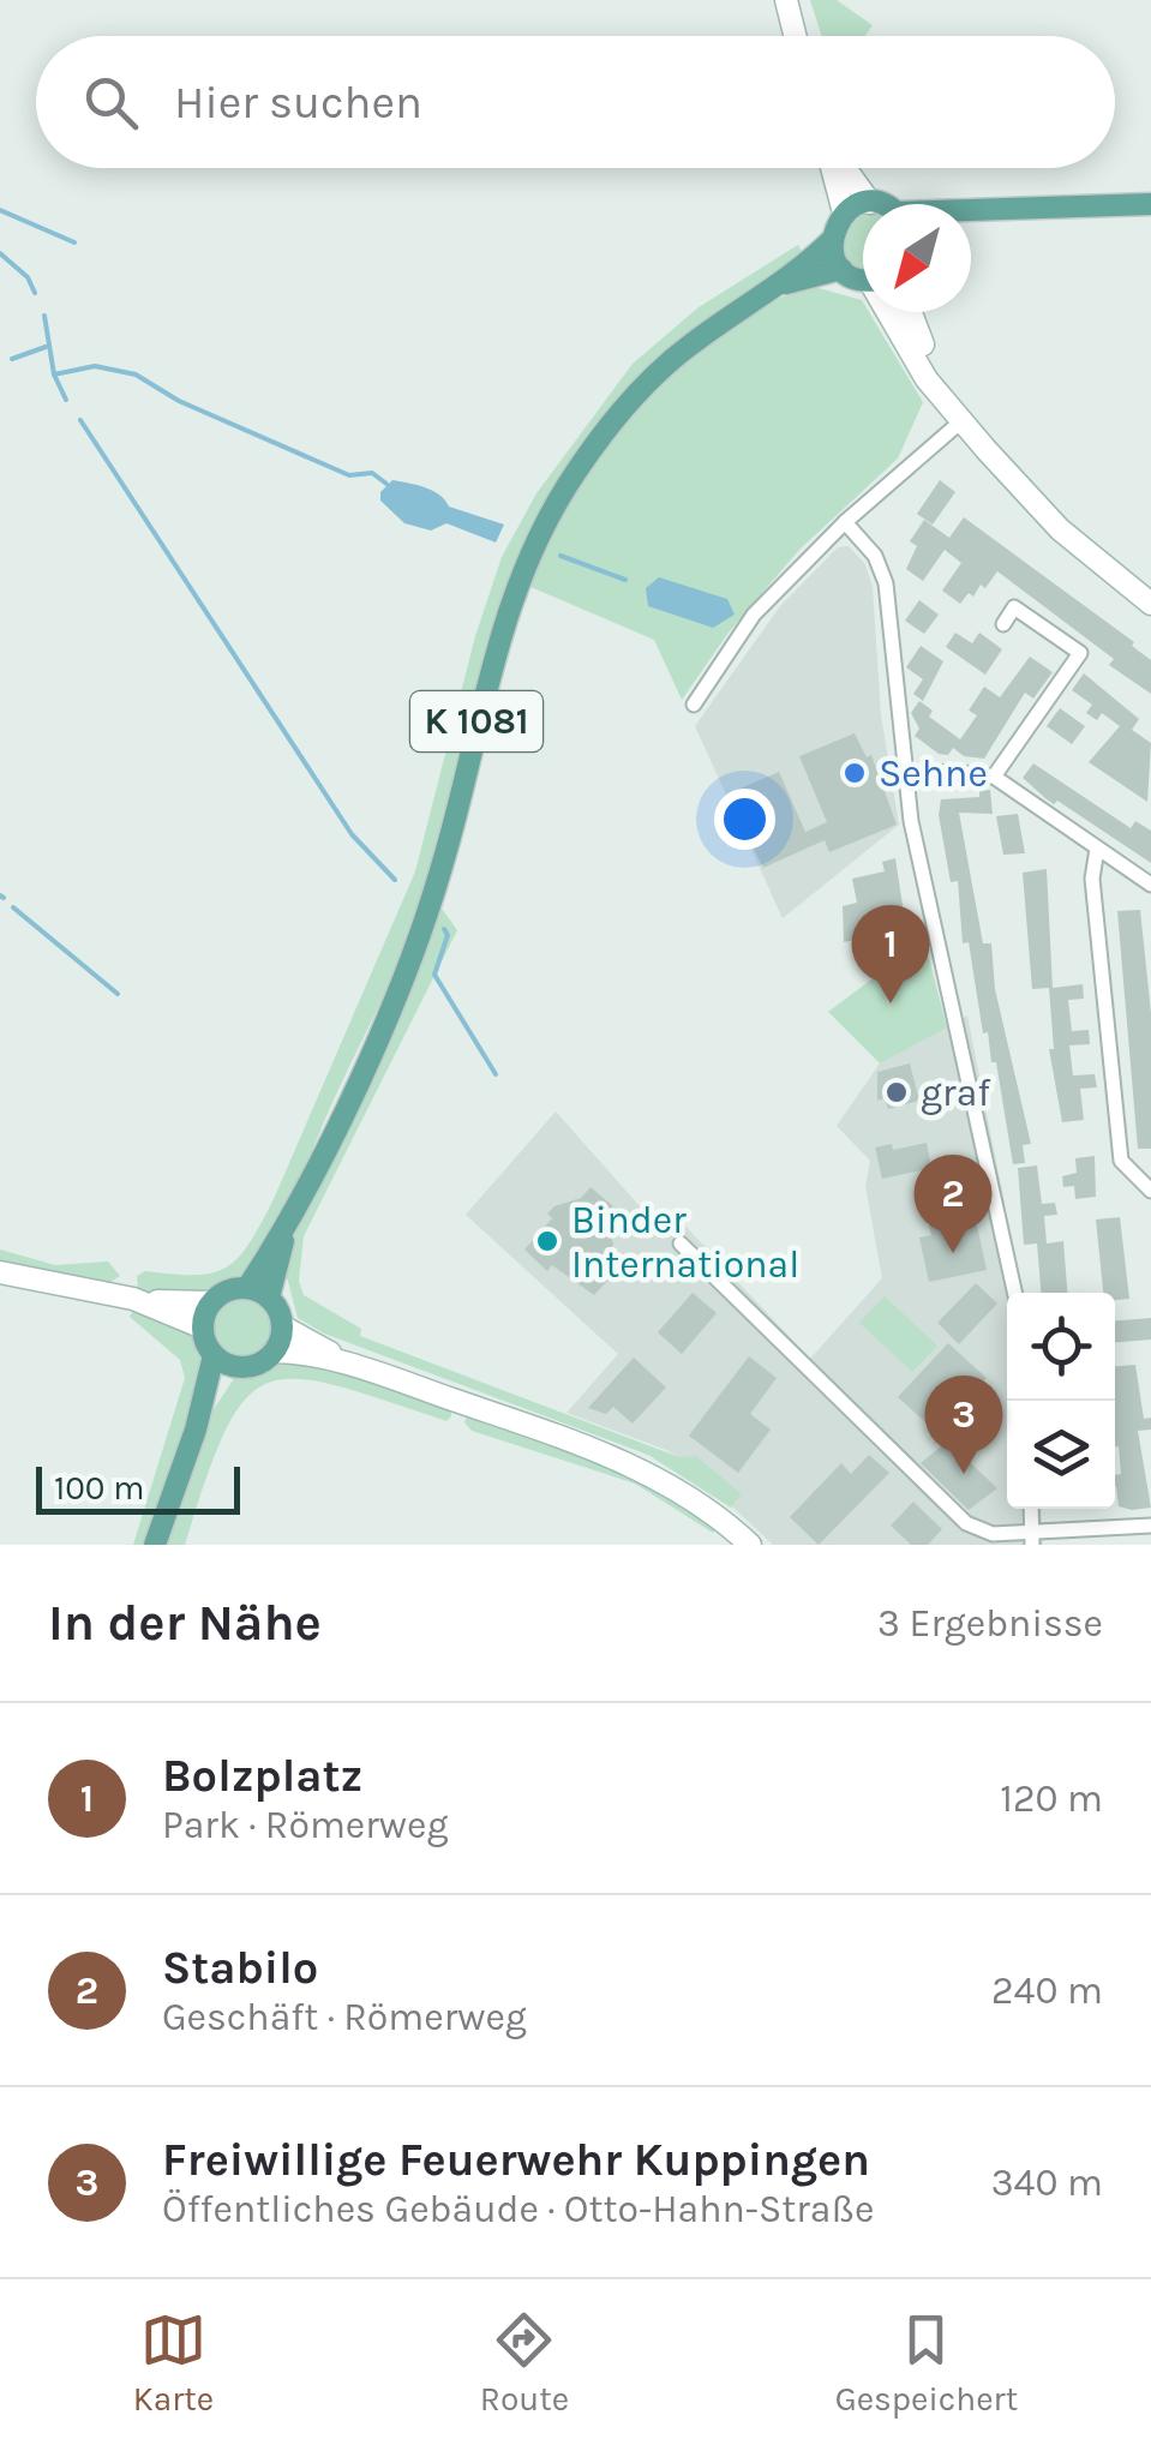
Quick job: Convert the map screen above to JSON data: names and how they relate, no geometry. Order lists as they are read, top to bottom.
{
  "streets": {
    "main road": ["K 1081"]
  },
  "places": ["Sehne", "graf", "Binder International"],
  "scale_bar": "100 m",
  "north": "bottom left",
  "page": {
    "search": "Hier suchen",
    "pins": ["1", "2", "3"],
    "scale": "100 m",
    "heading": ["In der Nähe", "3 Ergebnisse"],
    "list": [
      {
        "mark": "1",
        "name": "Bolzplatz",
        "note": "Park · Römerweg",
        "value": "120 m"
      },
      {
        "mark": "2",
        "name": "Stabilo",
        "note": "Geschäft · Römerweg",
        "value": "240 m"
      },
      {
        "mark": "3",
        "name": "Freiwillige Feuerwehr Kuppingen",
        "note": "Öffentliches Gebäude · Otto-Hahn-Straße",
        "value": "340 m"
      }
    ],
    "nav": ["Karte", "Route", "Gespeichert"]
  }
}
